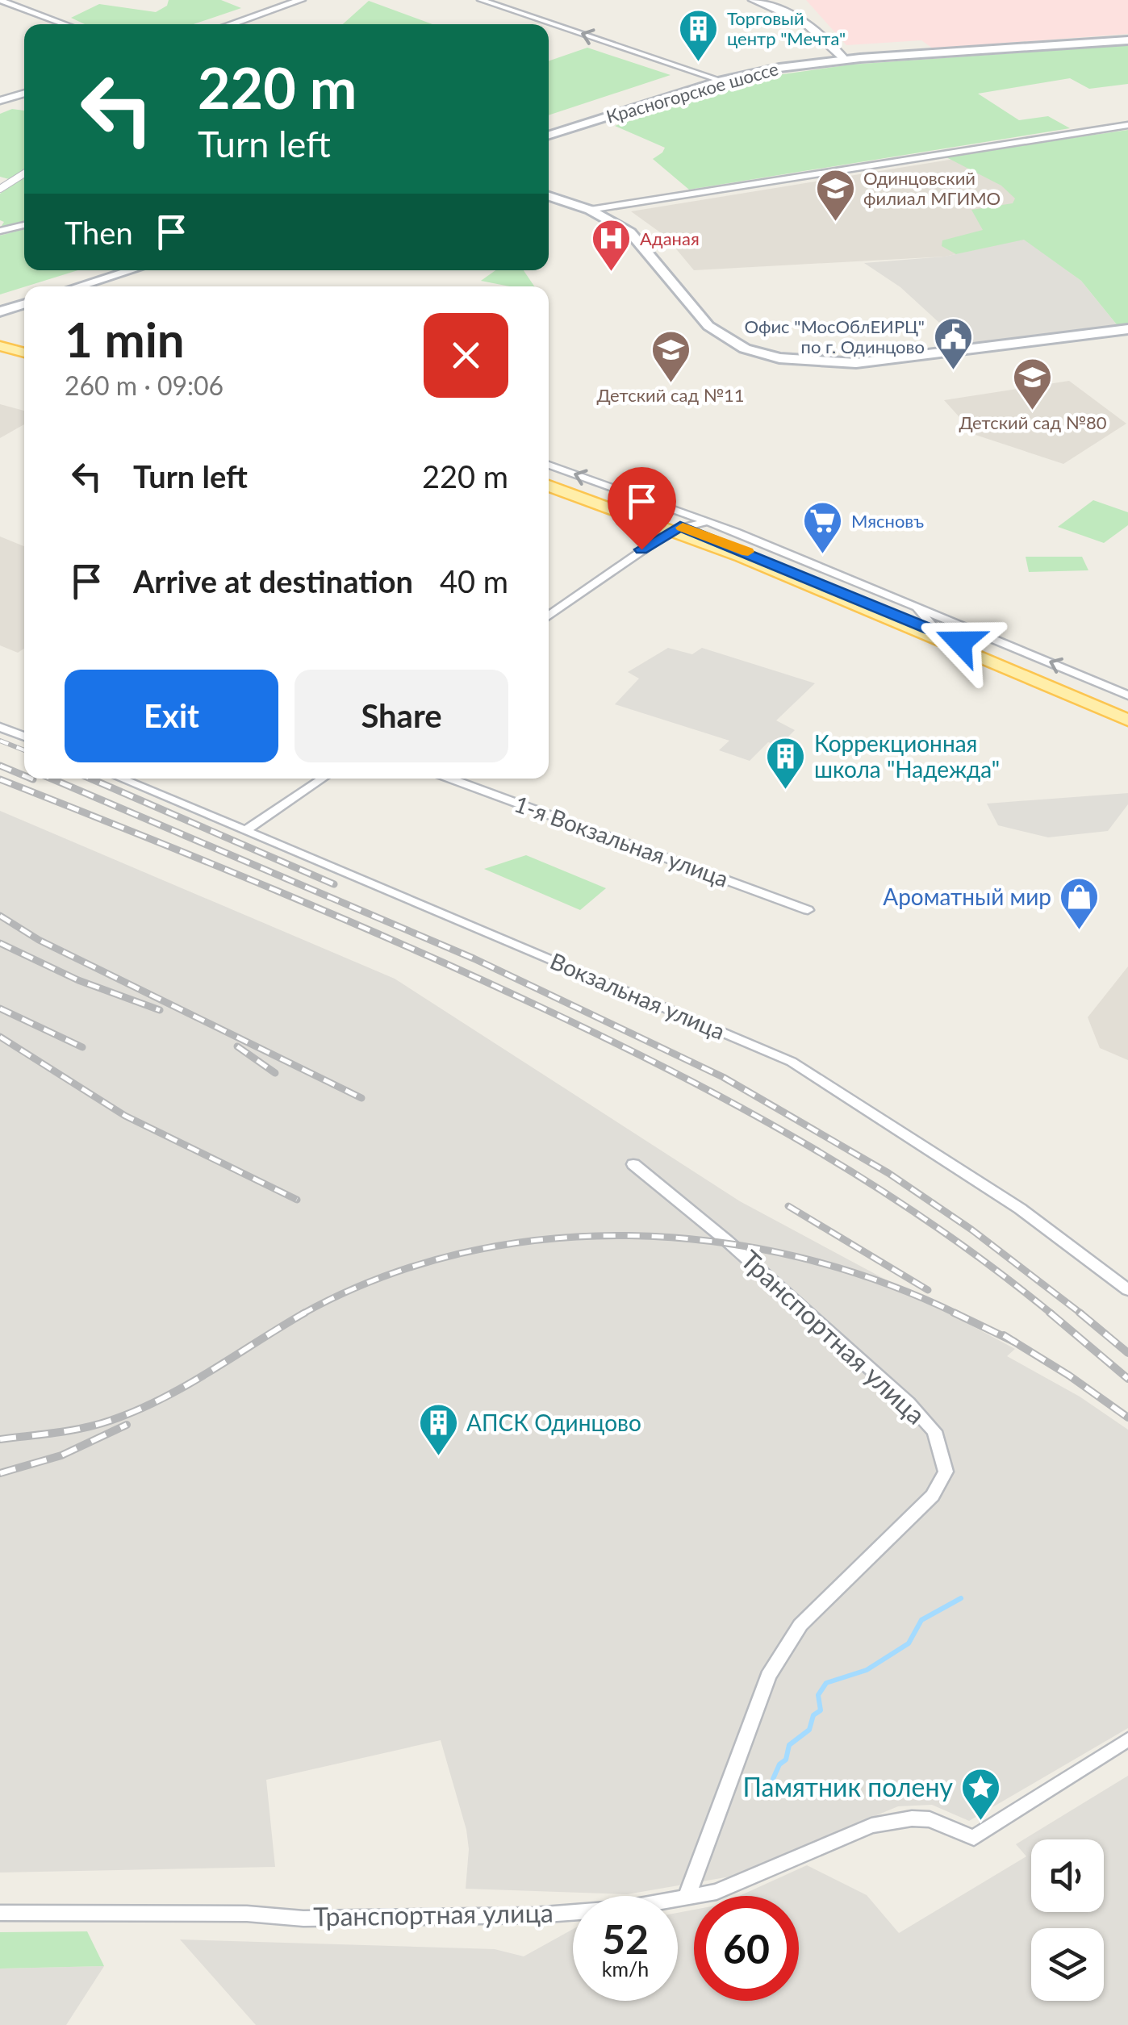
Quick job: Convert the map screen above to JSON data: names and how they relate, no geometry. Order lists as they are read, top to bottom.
{
  "streets": {
    "main road": ["Красногорское шоссе"],
    "street": ["1-я Вокзальная улица", "Вокзальная улица", "Транспортная улица"]
  },
  "places": {
    "building": ["Торговый центр \"Мечта\"", "Коррекционная школа \"Надежда\"", "АПСК Одинцово"],
    "school or university": ["Одинцовский филиал МГИМО", "Детский сад №11", "Детский сад №80"],
    "hospital": ["Аданая"],
    "public building": ["Офис \"МосОблЕИРЦ\" по г. Одинцово"],
    "supermarket": ["Мясновъ"],
    "shop": ["Ароматный мир"],
    "place": ["Памятник полену"]
  },
  "page": {
    "turn": ["220 m", "Turn left"],
    "then": "Then",
    "heading": ["1 min", "260 m · 09:06"],
    "list": [
      {
        "name": "Turn left",
        "value": "220 m"
      },
      {
        "name": "Arrive at destination",
        "value": "40 m"
      }
    ],
    "buttons": ["Exit", "Share"],
    "speed": "52 km/h",
    "limit": "60"
  }
}
